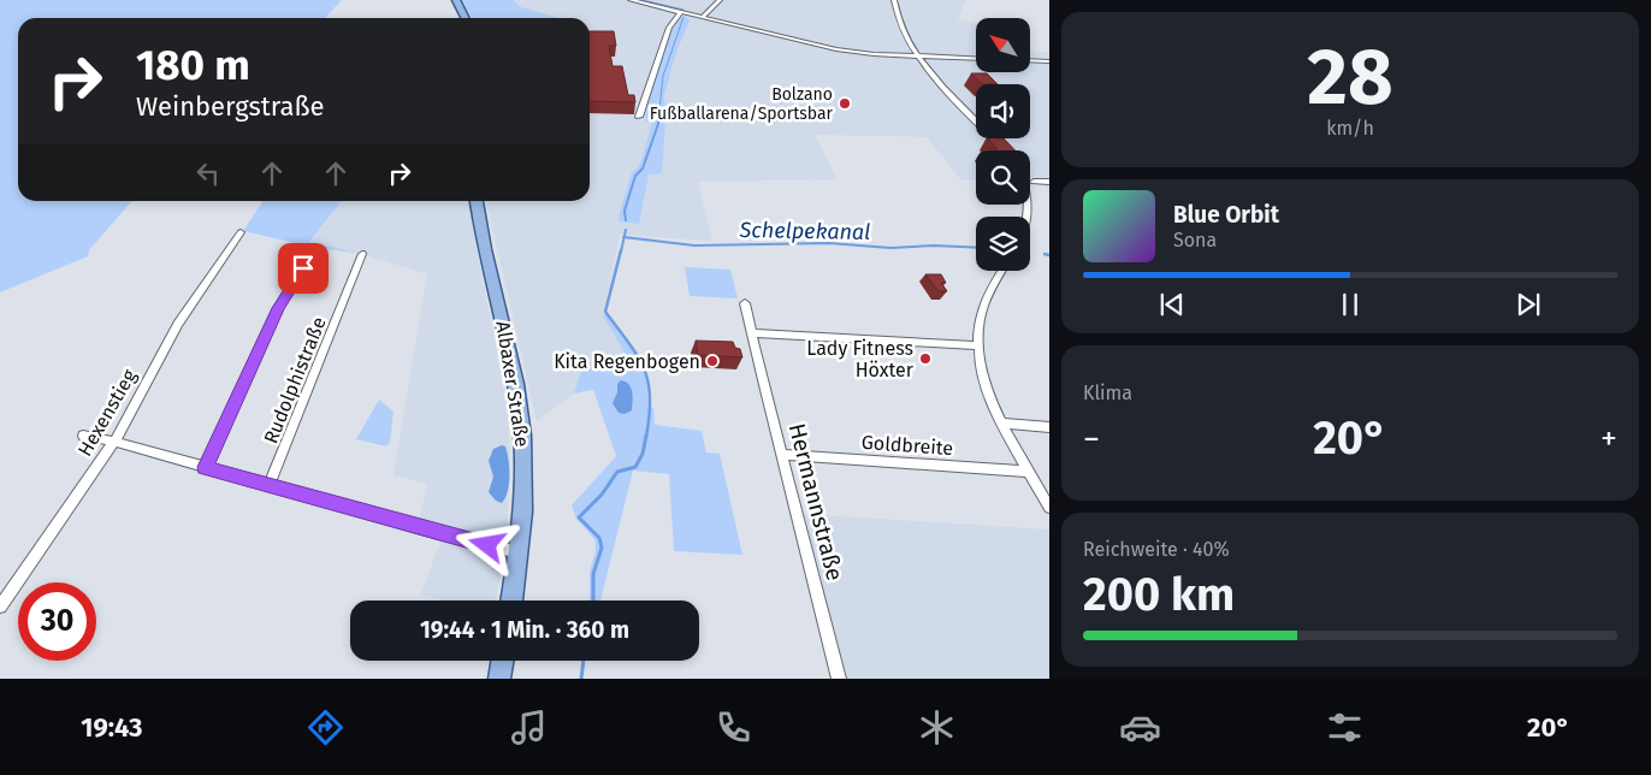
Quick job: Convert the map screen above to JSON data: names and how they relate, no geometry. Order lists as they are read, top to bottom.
{
  "streets": {
    "main road": ["Albaxer Straße"],
    "street": [
      "Rudolphistraße",
      "Hexenstieg",
      "Goldbreite",
      "Hermannstraße"
    ]
  },
  "crossings": [
    ["Goldbreite", "Hermannstraße"]
  ],
  "water": ["Schelpekanal"],
  "places": ["Bolzano Fußballarena/Sportsbar", "Lady Fitness Höxter", "Kita Regenbogen"],
  "north": "top left",
  "page": {
    "tile": [
      ["28", "km/h"],
      "Klima",
      ["Reichweite · 40%", "200 km"]
    ],
    "turn": ["180 m", "Weinbergstraße"],
    "song": ["Blue Orbit", "Sona"],
    "heat": ["−", "20°", "+"],
    "limit": "30",
    "trip": "19:44 · 1 Min. · 360 m",
    "tabs": ["19:43", "20°"]
  }
}
